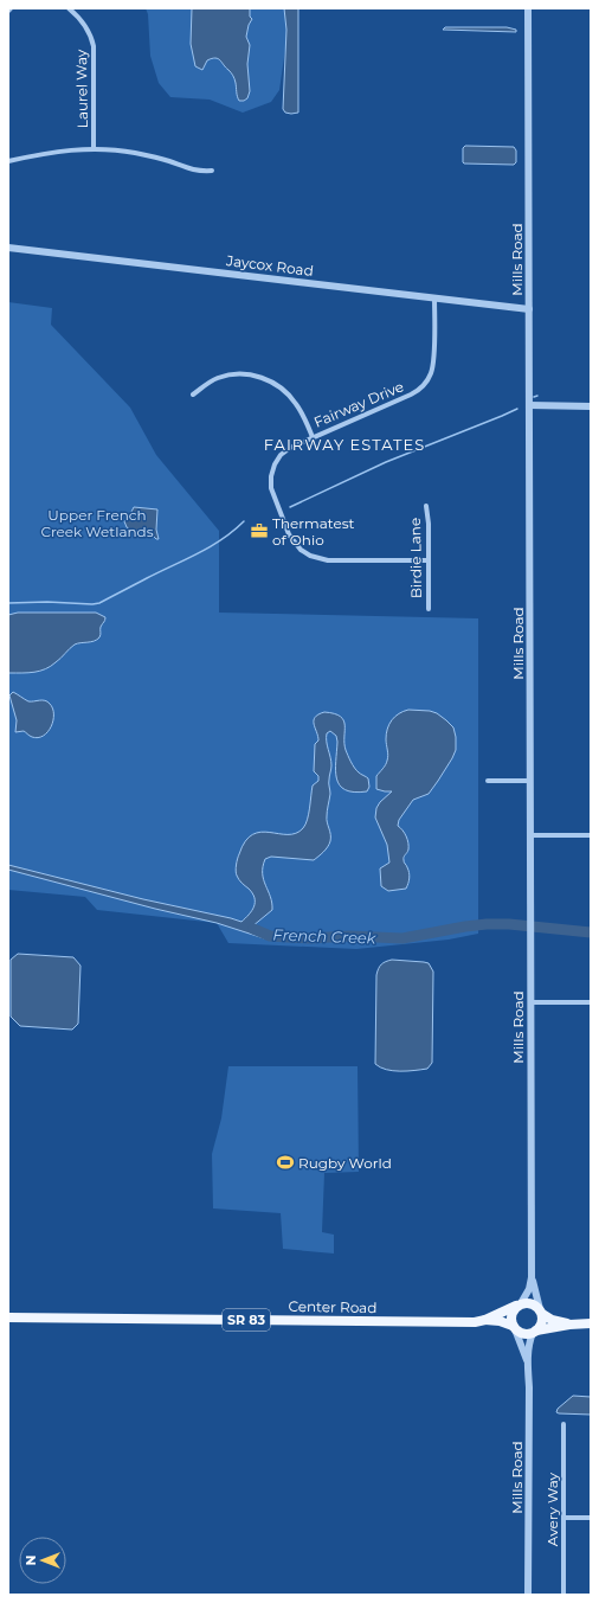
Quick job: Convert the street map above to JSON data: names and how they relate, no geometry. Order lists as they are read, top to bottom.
{
  "streets": {
    "main road": ["Center Road", "SR 83"],
    "street": [
      "Laurel Way",
      "Mills Road",
      "Jaycox Road",
      "Fairway Drive",
      "Birdie Lane",
      "Avery Way"
    ]
  },
  "crossings": [
    ["Mills Road", "Jaycox Road"],
    ["Mills Road", "Center Road"],
    ["Jaycox Road", "Fairway Drive"],
    ["Fairway Drive", "Birdie Lane"]
  ],
  "districts": ["FAIRWAY ESTATES"],
  "water": ["French Creek"],
  "parks": ["Upper French Creek Wetlands"],
  "places": {
    "office": ["Thermatest of Ohio"],
    "sports": ["Rugby World"]
  },
  "north": "left"
}
